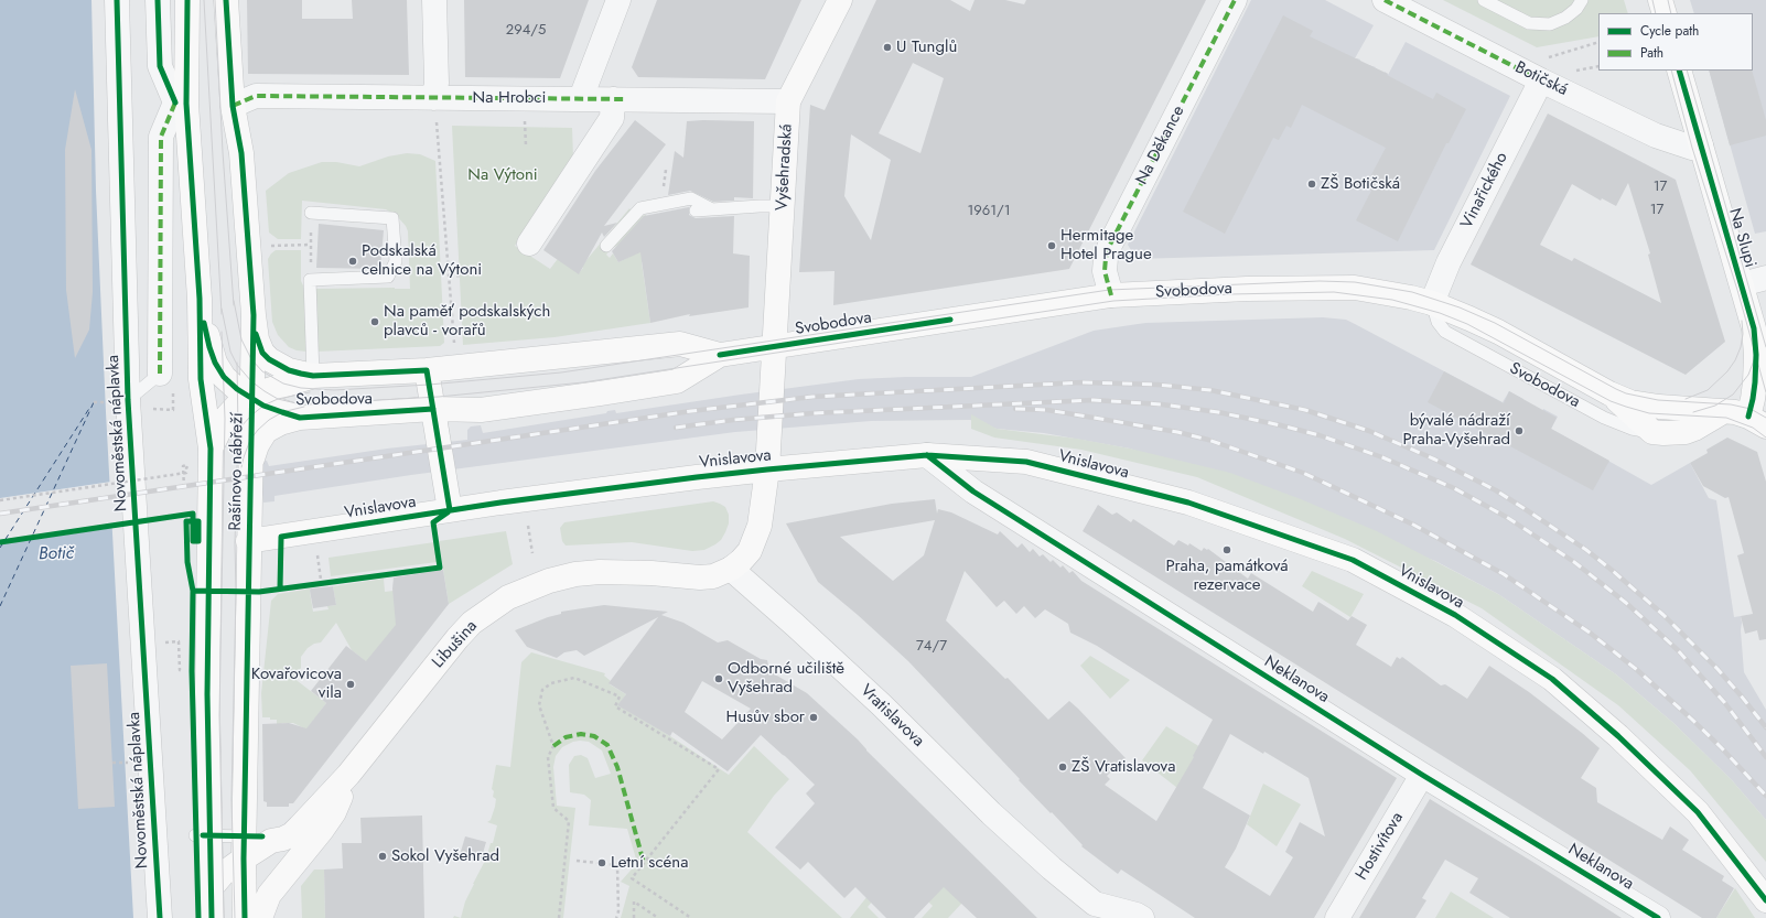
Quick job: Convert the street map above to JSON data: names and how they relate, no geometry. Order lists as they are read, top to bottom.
{
  "streets": {
    "main road": [
      "Vyšehradská",
      "Na Slupi",
      "Svobodova",
      "Vnislavova",
      "Rašínovo nábřeží",
      "Libušina"
    ],
    "street": [
      "Botičská",
      "Na Hrobci",
      "Na Děkance",
      "Vinařického",
      "Novoměstská náplavka",
      "Neklanova",
      "Vratislavova",
      "Hostivítova"
    ]
  },
  "crossings": [
    ["Botičská", "Vinařického"],
    ["Botičská", "Na Slupi"],
    ["Na Hrobci", "Vyšehradská"],
    ["Na Hrobci", "Rašínovo nábřeží"],
    ["Na Děkance", "Svobodova"],
    ["Vyšehradská", "Svobodova"],
    ["Vyšehradská", "Vnislavova"],
    ["Vinařického", "Svobodova"],
    ["Na Slupi", "Svobodova"],
    ["Svobodova", "Rašínovo nábřeží"],
    ["Vnislavova", "Rašínovo nábřeží"],
    ["Vnislavova", "Neklanova"],
    ["Rašínovo nábřeží", "Libušina"],
    ["Libušina", "Vratislavova"],
    ["Neklanova", "Hostivítova"]
  ],
  "water": ["Botič"],
  "parks": ["Na Výtoni"],
  "places": [
    "U Tunglů",
    "ZŠ Botičská",
    "Hermitage Hotel Prague",
    "Podskalská celnice na Výtoni",
    "Na paměť podskalských plavců - vorařů",
    "bývalé nádraží Praha-Vyšehrad",
    "Praha, památková rezervace",
    "Odborné učiliště Vyšehrad",
    "Kovařovicova vila",
    "Husův sbor",
    "ZŠ Vratislavova",
    "Sokol Vyšehrad",
    "Letní scéna"
  ],
  "house_numbers": [
    "294/5",
    "17",
    "17",
    "1961/1",
    "74/7"
  ],
  "legend": ["Cycle path", "Path"]
}
